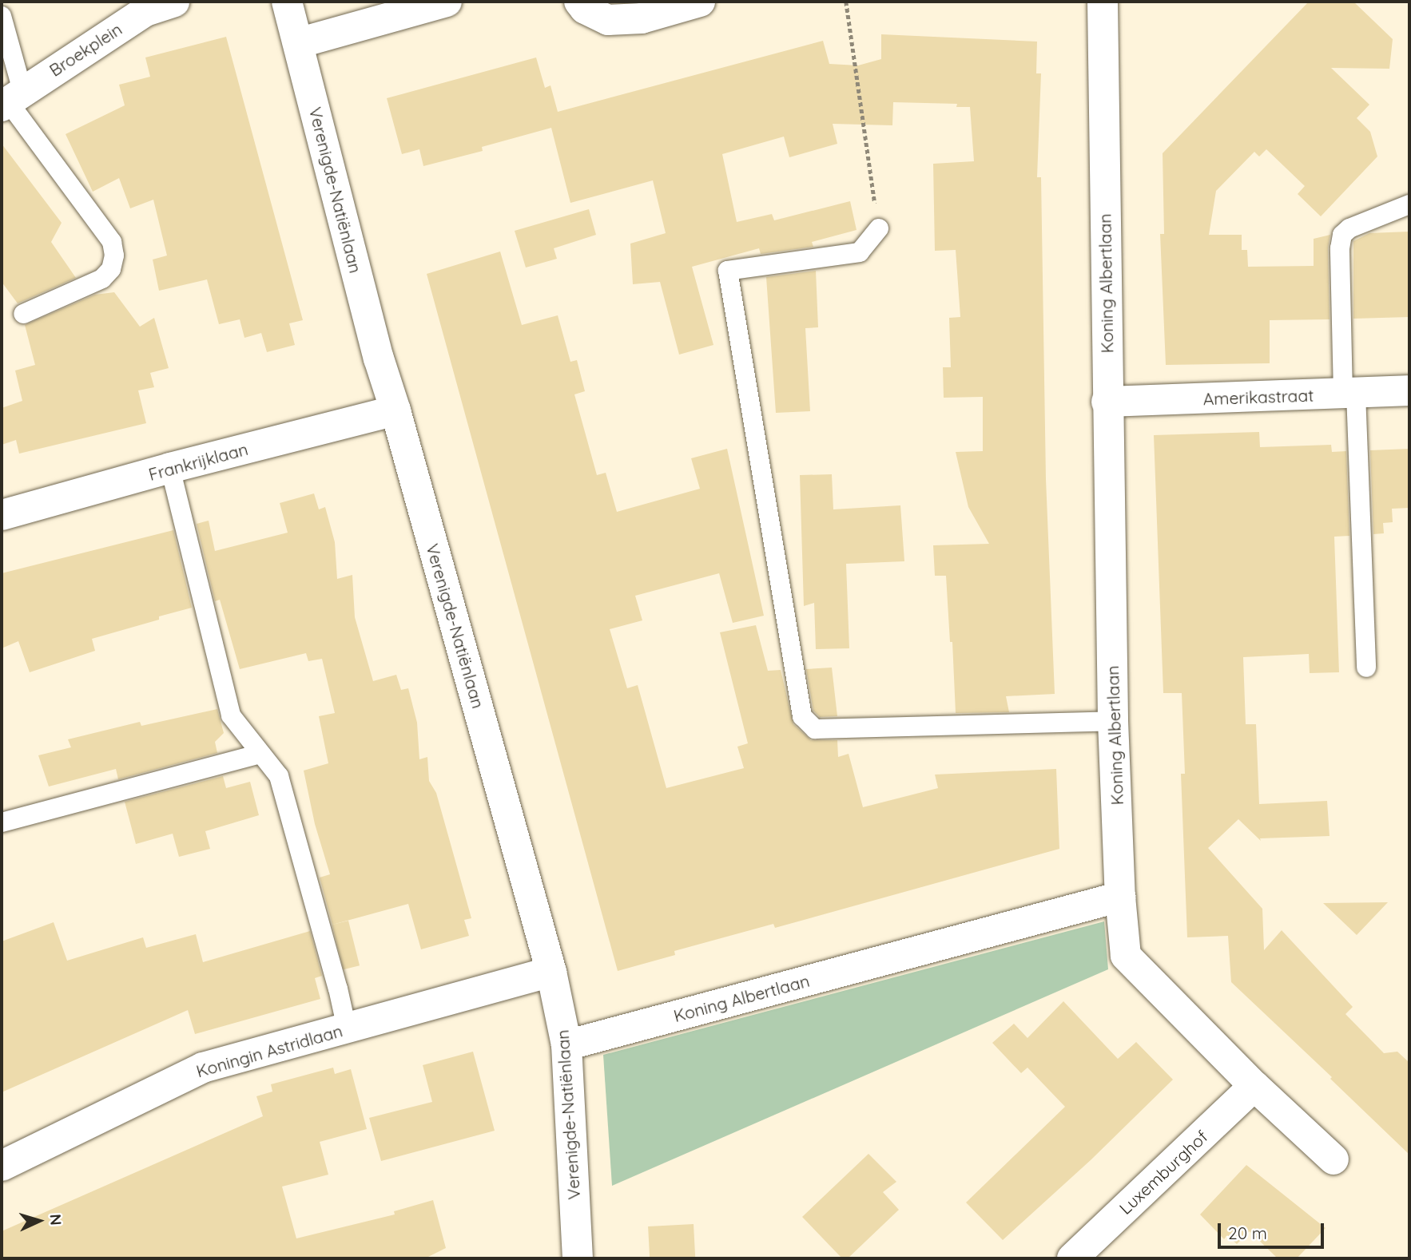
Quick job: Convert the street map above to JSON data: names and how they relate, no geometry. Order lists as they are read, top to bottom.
{
  "streets": {
    "street": [
      "Broekplein",
      "Verenigde-Natiënlaan",
      "Koning Albertlaan",
      "Amerikastraat",
      "Frankrijklaan",
      "Koningin Astridlaan",
      "Luxemburghof"
    ]
  },
  "crossings": [
    ["Verenigde-Natiënlaan", "Koning Albertlaan"],
    ["Verenigde-Natiënlaan", "Frankrijklaan"],
    ["Verenigde-Natiënlaan", "Koningin Astridlaan"],
    ["Koning Albertlaan", "Amerikastraat"]
  ],
  "scale_bar": "20 m",
  "north": "right"
}
